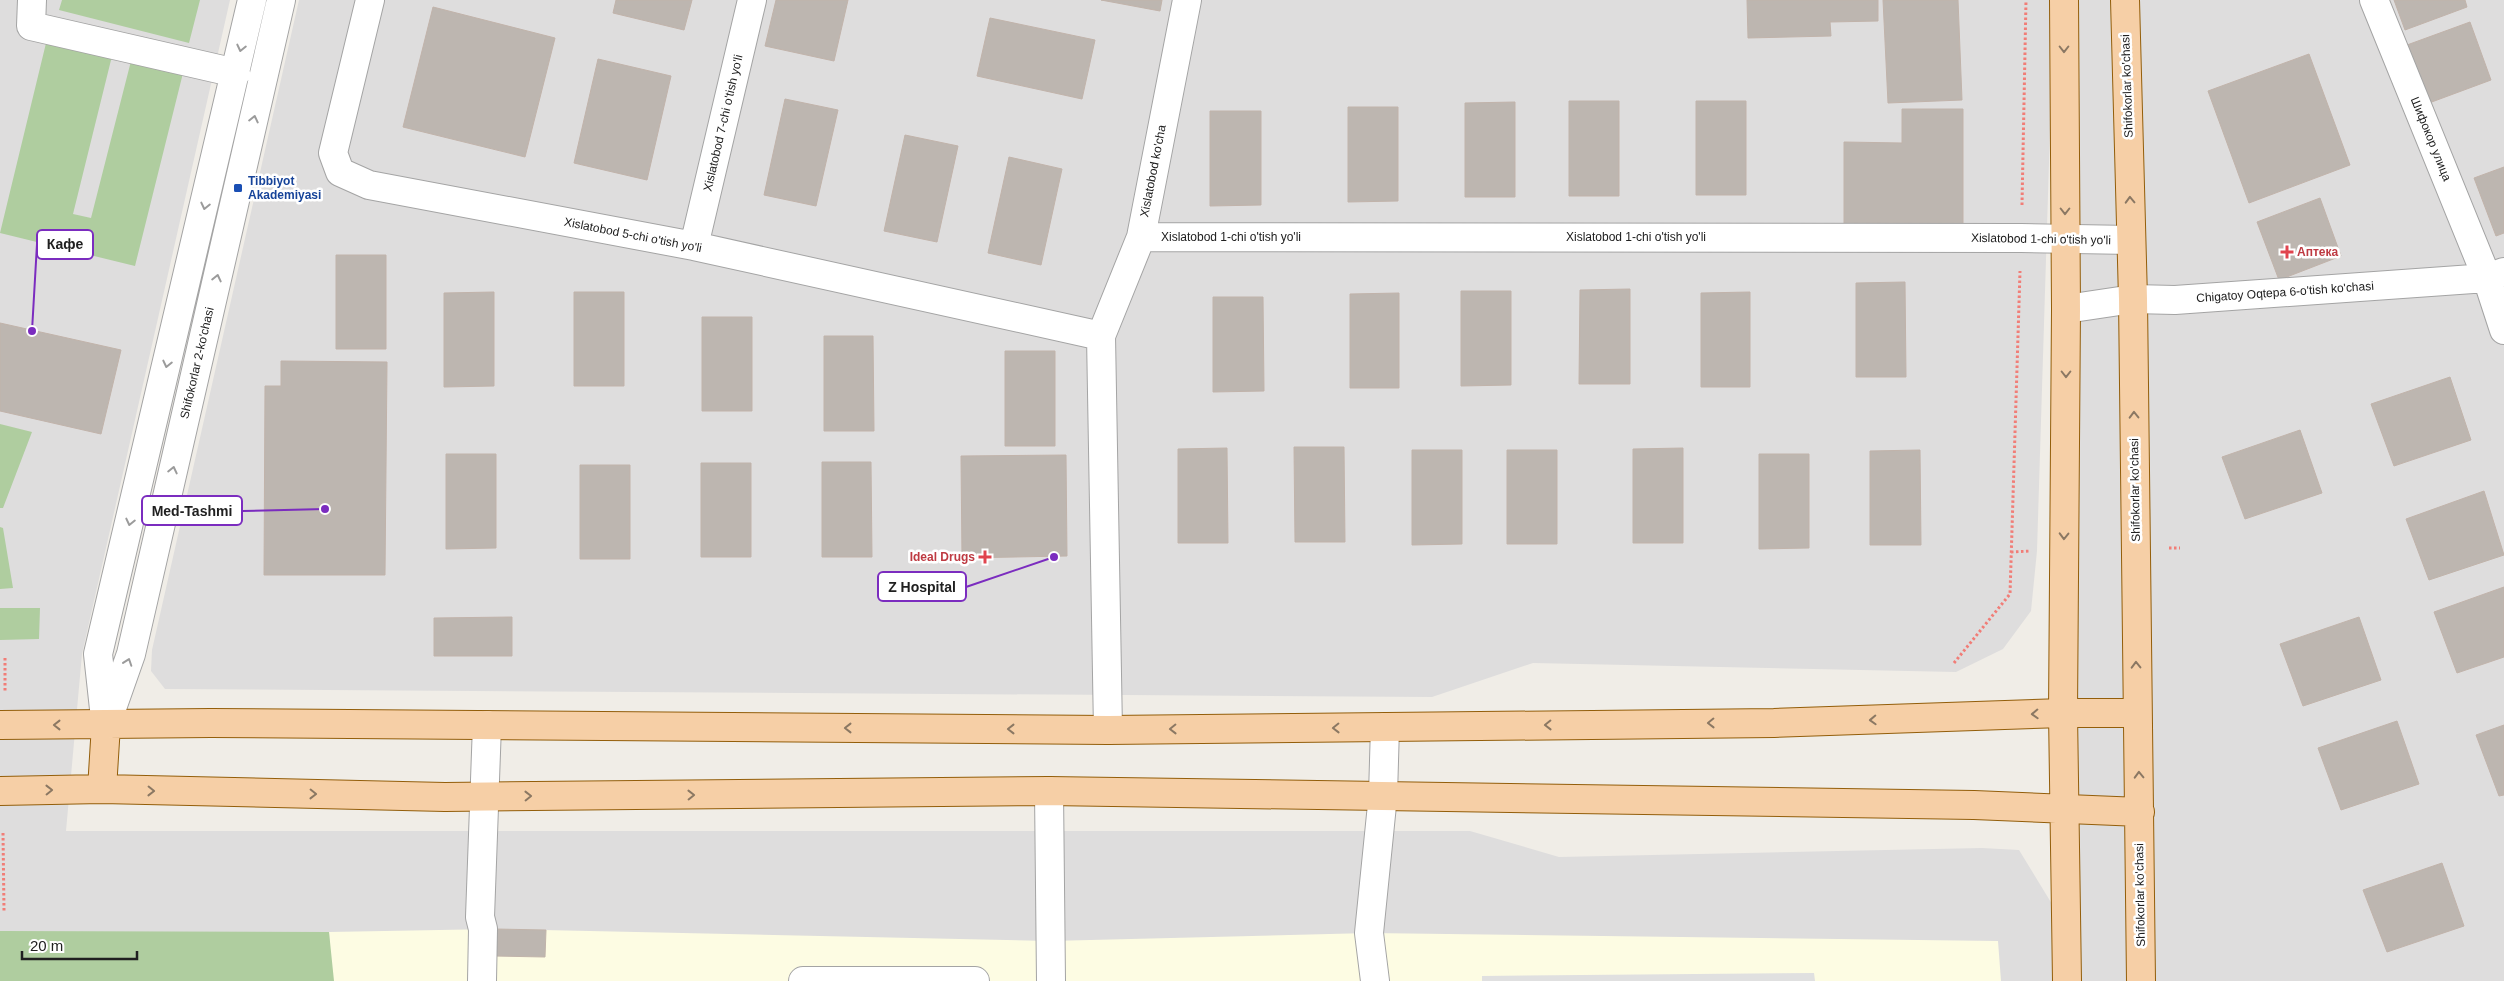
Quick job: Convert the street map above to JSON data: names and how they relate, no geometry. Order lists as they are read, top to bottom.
{
  "streets": {
    "main road": ["Shifokorlar ko'chasi", "Shifokorlar 2-ko'chasi"],
    "street": [
      "Xislatobod 7-chi o'tish yo'li",
      "Шифокор улица",
      "Xislatobod ko'cha",
      "Xislatobod 5-chi o'tish yo'li",
      "Xislatobod 1-chi o'tish yo'li",
      "Chigatoy Oqtepa 6-o'tish ko'chasi"
    ]
  },
  "crossings": [
    ["Shifokorlar ko'chasi", "Xislatobod 1-chi o'tish yo'li"],
    ["Shifokorlar ko'chasi", "Chigatoy Oqtepa 6-o'tish ko'chasi"],
    ["Xislatobod 7-chi o'tish yo'li", "Xislatobod 5-chi o'tish yo'li"],
    ["Шифокор улица", "Chigatoy Oqtepa 6-o'tish ko'chasi"],
    ["Xislatobod ko'cha", "Xislatobod 5-chi o'tish yo'li"],
    ["Xislatobod ko'cha", "Xislatobod 1-chi o'tish yo'li"]
  ],
  "places": {
    "transit": ["Tibbiyot Akademiyasi"],
    "health": ["Аптека", "Ideal Drugs"],
    "other": ["Кафе", "Med-Tashmi", "Z Hospital"]
  },
  "scale_bar": "20 m"
}
